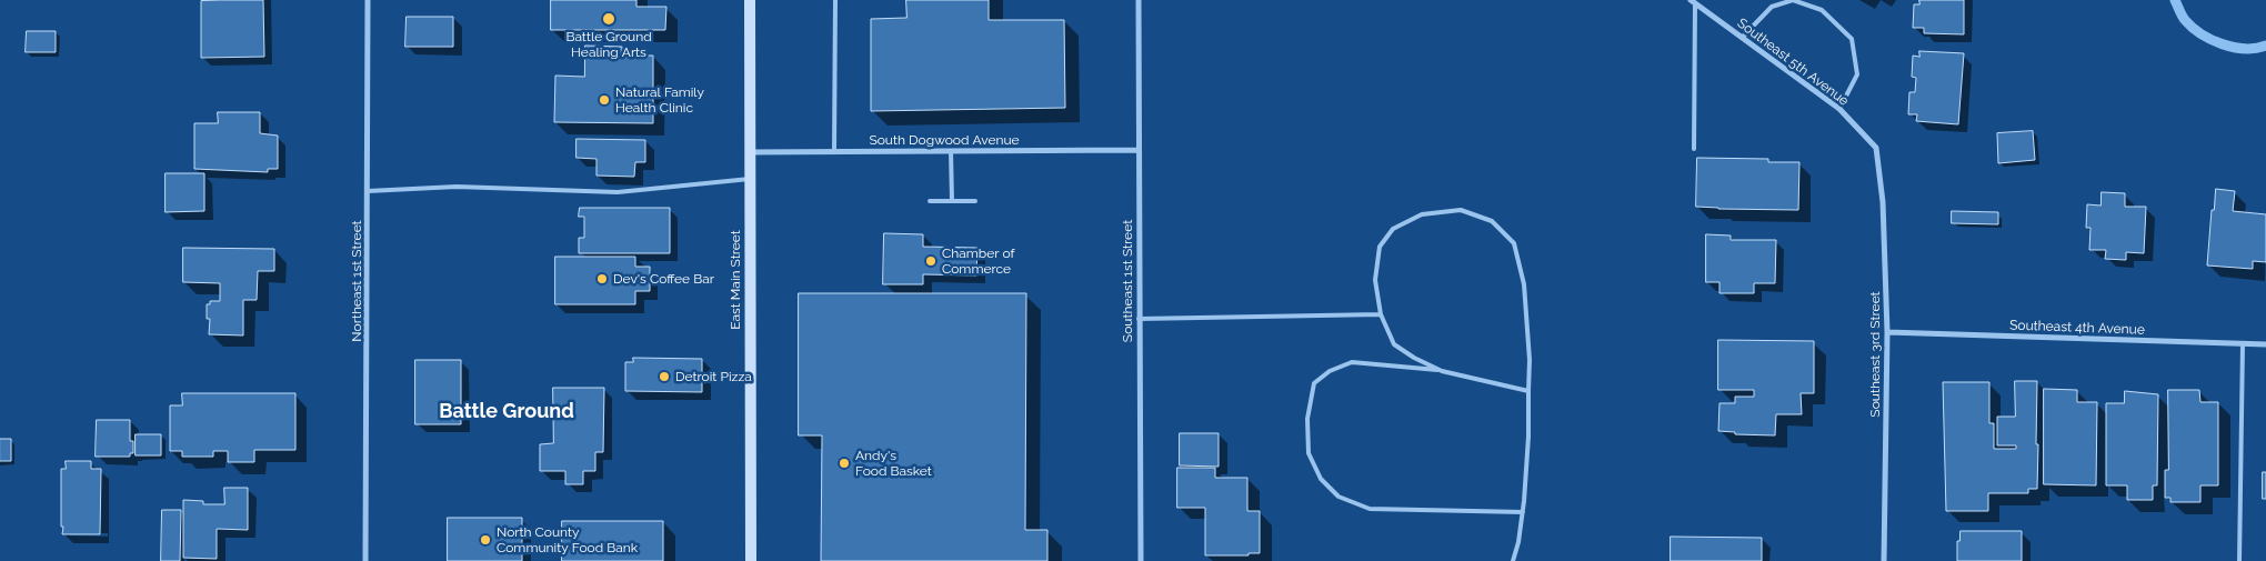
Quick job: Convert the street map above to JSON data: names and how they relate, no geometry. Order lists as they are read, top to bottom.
{
  "streets": {
    "main road": ["East Main Street"],
    "street": [
      "Southeast 5th Avenue",
      "South Dogwood Avenue",
      "Northeast 1st Street",
      "Southeast 1st Street",
      "Southeast 4th Avenue",
      "Southeast 3rd Street"
    ]
  },
  "crossings": [
    ["Southeast 5th Avenue", "Southeast 3rd Street"],
    ["South Dogwood Avenue", "East Main Street"],
    ["South Dogwood Avenue", "Southeast 1st Street"],
    ["Southeast 4th Avenue", "Southeast 3rd Street"]
  ],
  "districts": ["Battle Ground"],
  "places": [
    "Battle Ground Healing Arts",
    "Natural Family Health Clinic",
    "Chamber of Commerce",
    "Dev's Coffee Bar",
    "Detroit Pizza",
    "Andy's Food Basket",
    "North County Community Food Bank"
  ]
}
